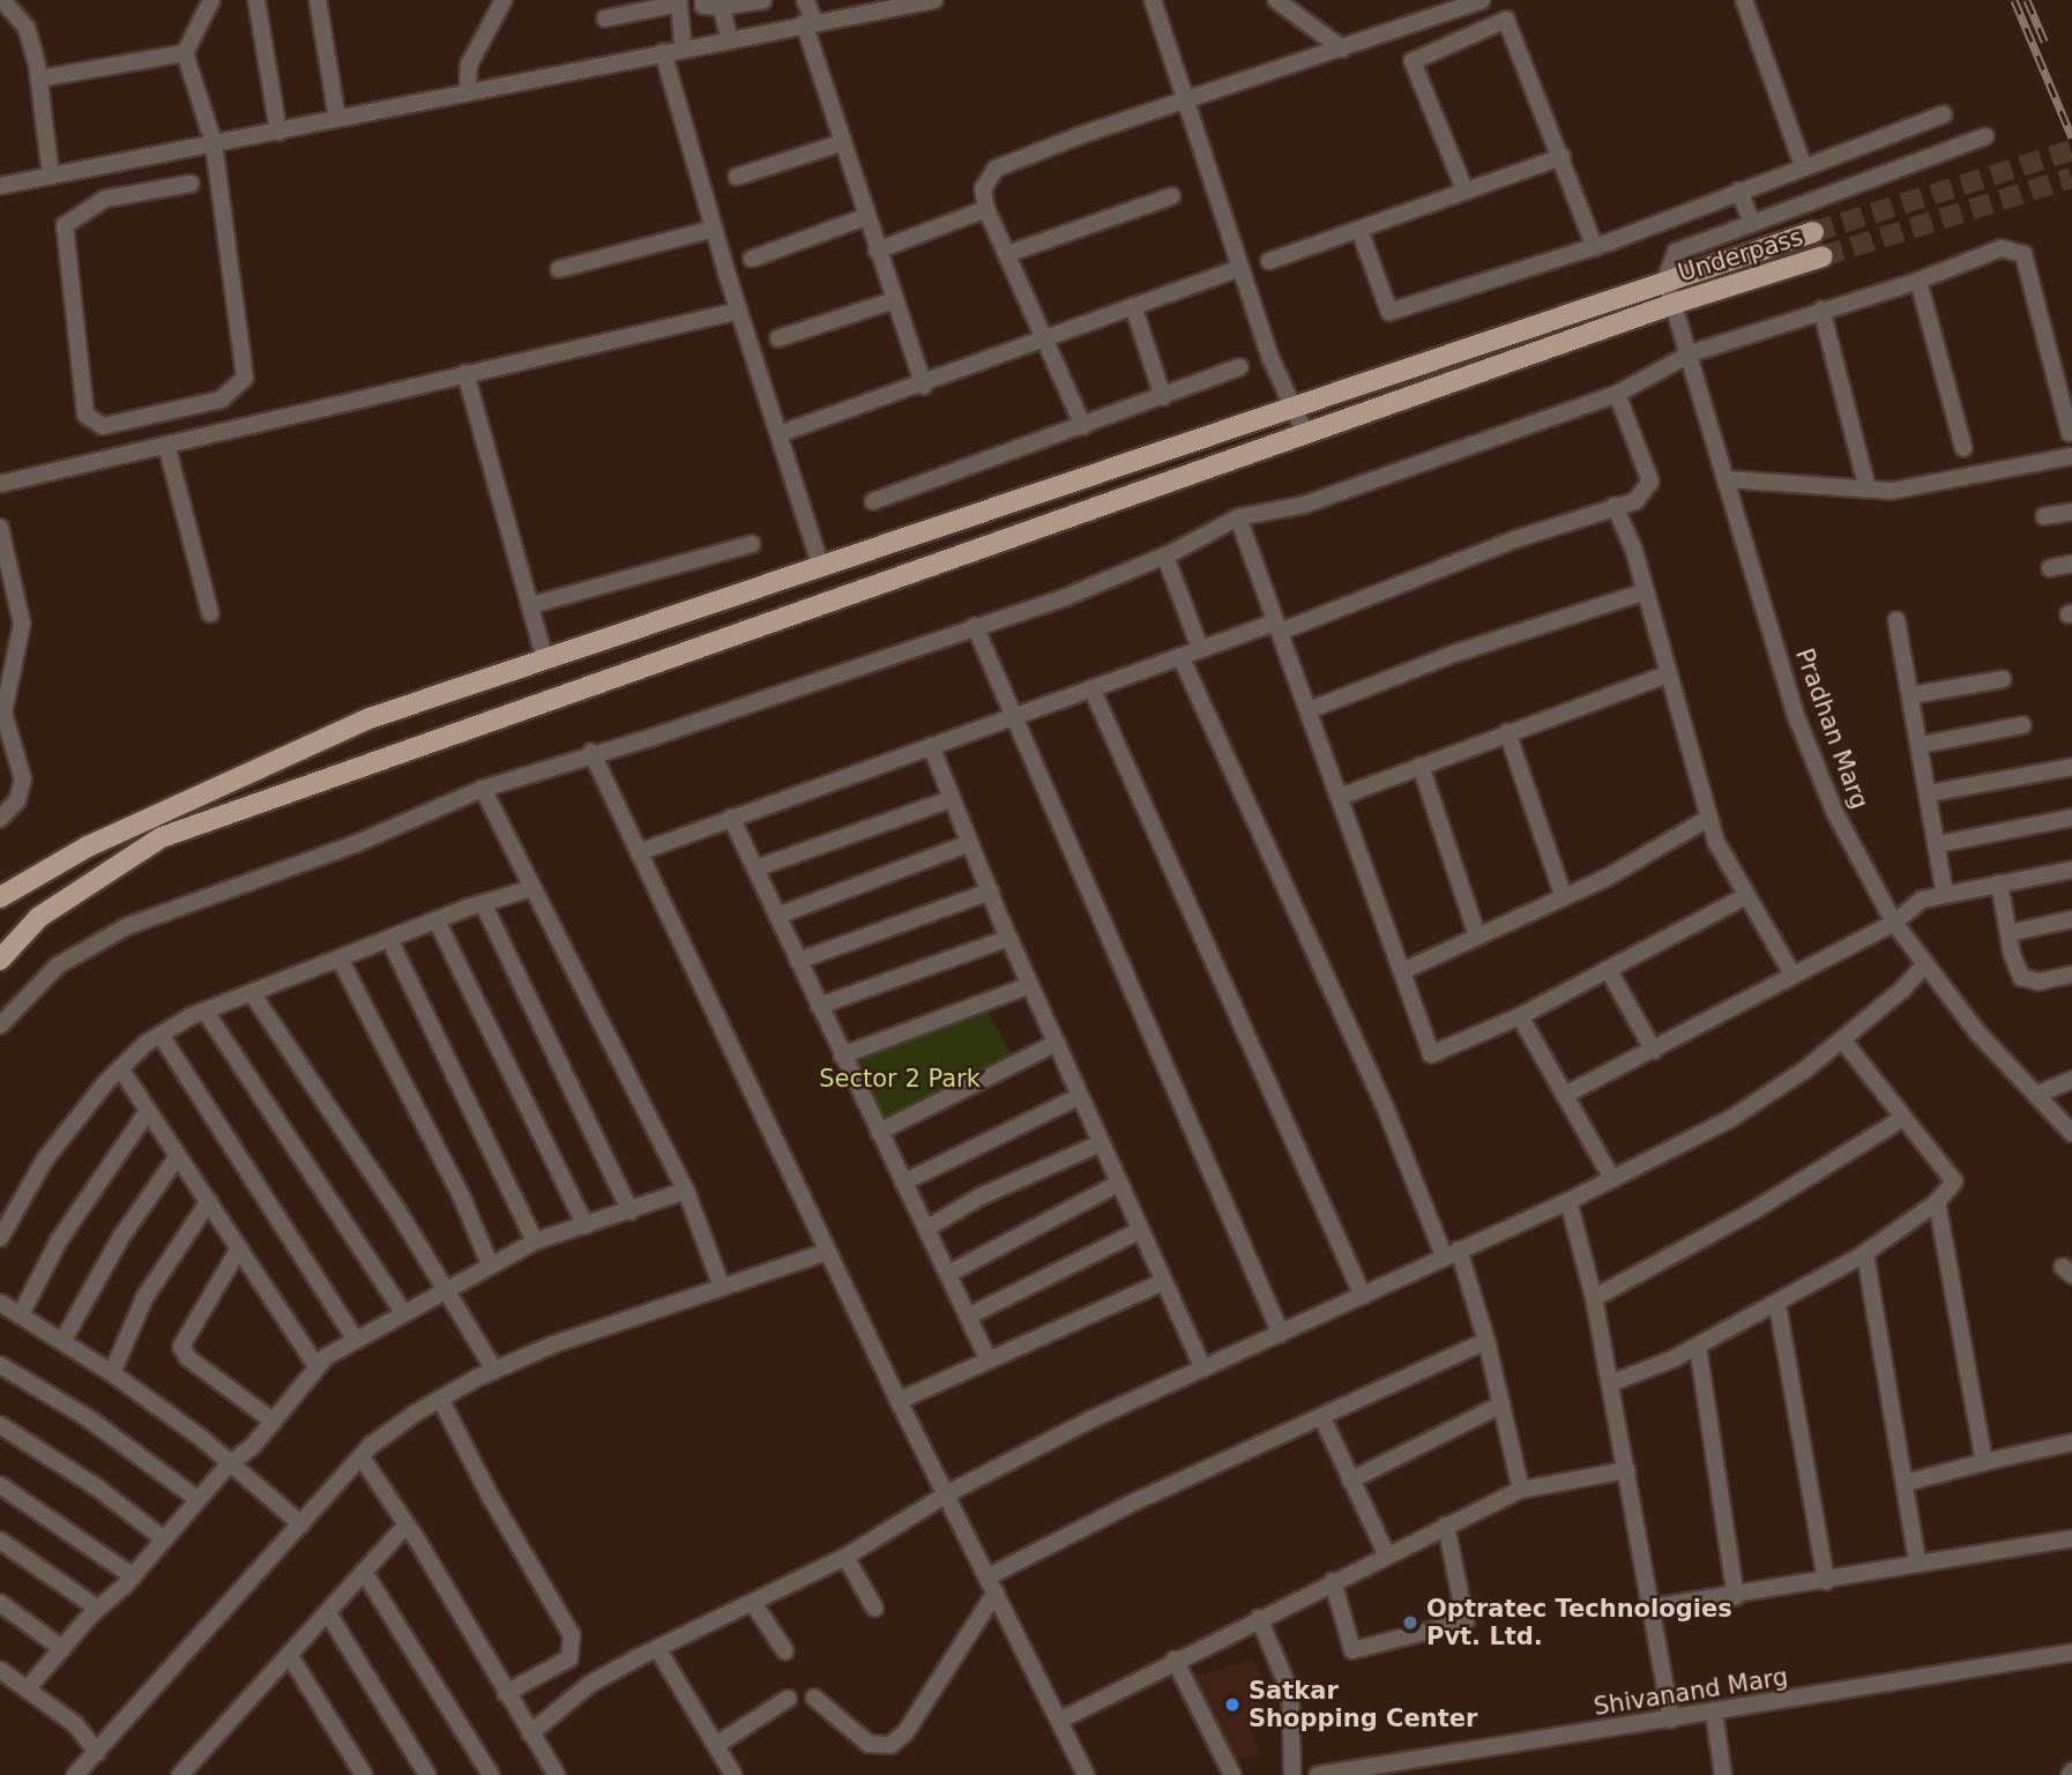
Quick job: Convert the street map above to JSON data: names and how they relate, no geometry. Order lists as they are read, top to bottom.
{
  "streets": {
    "main road": ["Underpass"],
    "street": ["Pradhan Marg", "Shivanand Marg"]
  },
  "crossings": [
    ["Underpass", "Pradhan Marg"]
  ],
  "parks": ["Sector 2 Park"],
  "places": ["Optratec Technologies Pvt. Ltd.", "Satkar Shopping Center"]
}
